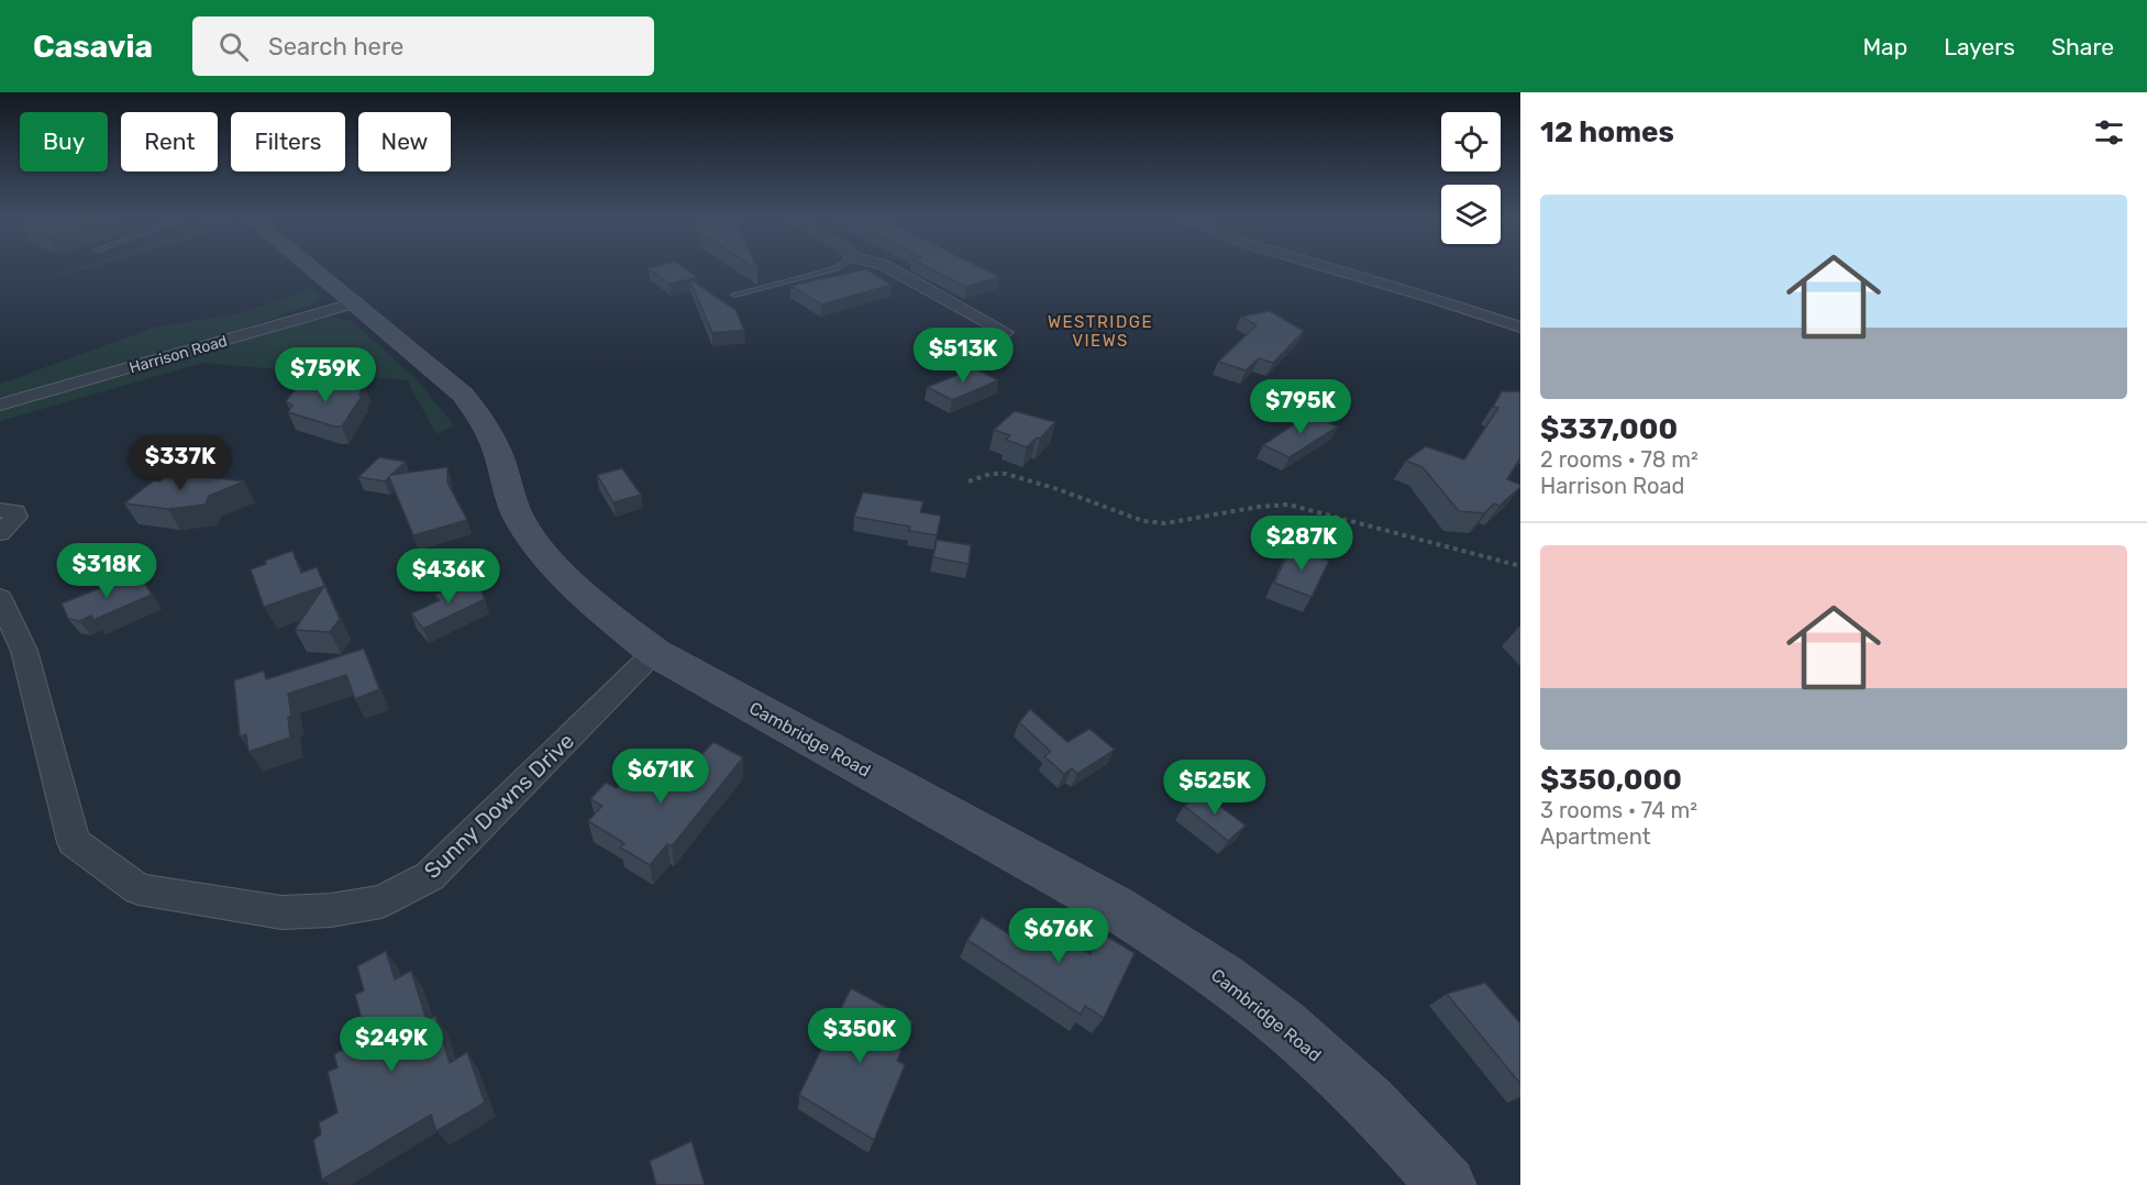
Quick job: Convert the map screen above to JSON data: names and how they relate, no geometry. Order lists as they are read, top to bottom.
{
  "streets": {
    "main road": ["Cambridge Road"],
    "street": ["Harrison Road", "Sunny Downs Drive"]
  },
  "crossings": [
    ["Harrison Road", "Cambridge Road"],
    ["Cambridge Road", "Sunny Downs Drive"]
  ],
  "districts": ["WESTRIDGE VIEWS"],
  "page": {
    "header": "Casavia",
    "search": "Search here",
    "nav": ["Map", "Layers", "Share"],
    "heading": "12 homes",
    "chip": [
      "Buy",
      "Rent",
      "Filters",
      "New"
    ],
    "list": [
      {
        "name": "$337,000",
        "note": "2 rooms · 78 m² · Harrison Road"
      },
      {
        "name": "$350,000",
        "note": "3 rooms · 74 m² · Apartment"
      }
    ],
    "price": [
      "$513K",
      "$759K",
      "$795K",
      "$337K",
      "$287K",
      "$318K",
      "$436K",
      "$671K",
      "$525K",
      "$676K",
      "$350K",
      "$249K"
    ]
  }
}
